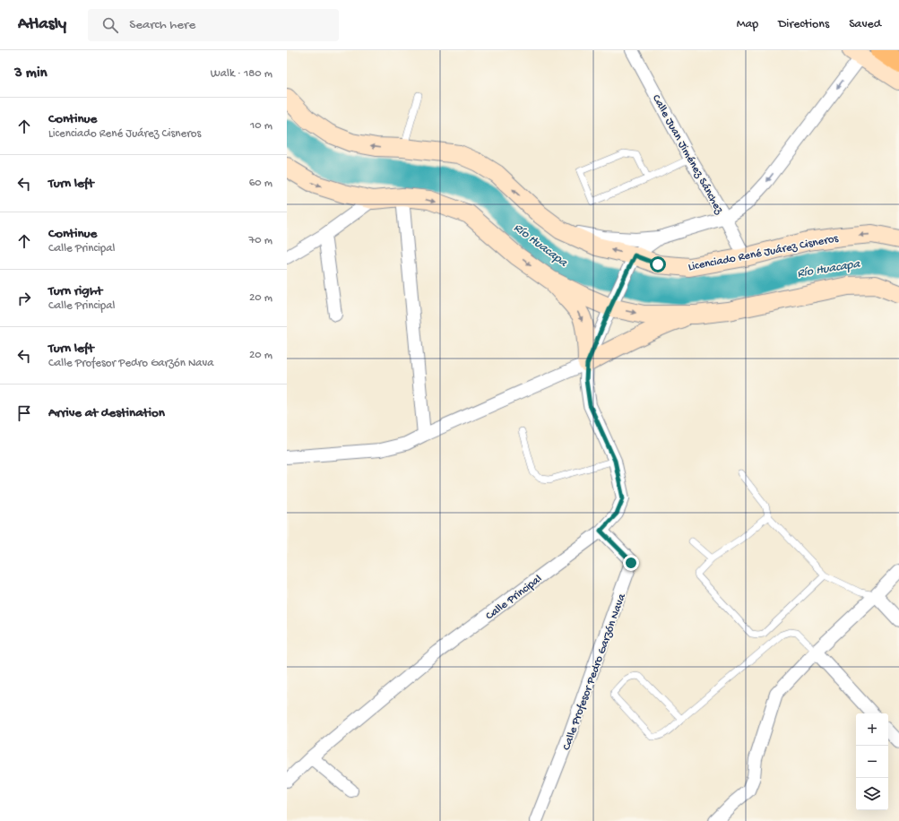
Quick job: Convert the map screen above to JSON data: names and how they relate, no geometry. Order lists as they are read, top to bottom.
{
  "streets": {
    "main road": ["Licenciado René Juárez Cisneros"],
    "street": ["Calle Juan Jiménez Sánchez", "Calle Principal", "Calle Profesor Pedro Garzón Nava"]
  },
  "crossings": [
    ["Calle Juan Jiménez Sánchez", "Licenciado René Juárez Cisneros"],
    ["Calle Principal", "Calle Profesor Pedro Garzón Nava"]
  ],
  "water": ["Río Huacapa"],
  "page": {
    "header": "Atlasly",
    "search": "Search here",
    "nav": ["Map", "Directions", "Saved"],
    "heading": ["3 min", "Walk · 180 m"],
    "list": [
      ["Continue", "Licenciado René Juárez Cisneros", "10 m"],
      ["Turn left", "60 m"],
      ["Continue", "Calle Principal", "70 m"],
      ["Turn right", "Calle Principal", "20 m"],
      ["Turn left", "Calle Profesor Pedro Garzón Nava", "20 m"],
      "Arrive at destination"
    ],
    "map_buttons": ["+", "−"]
  }
}
